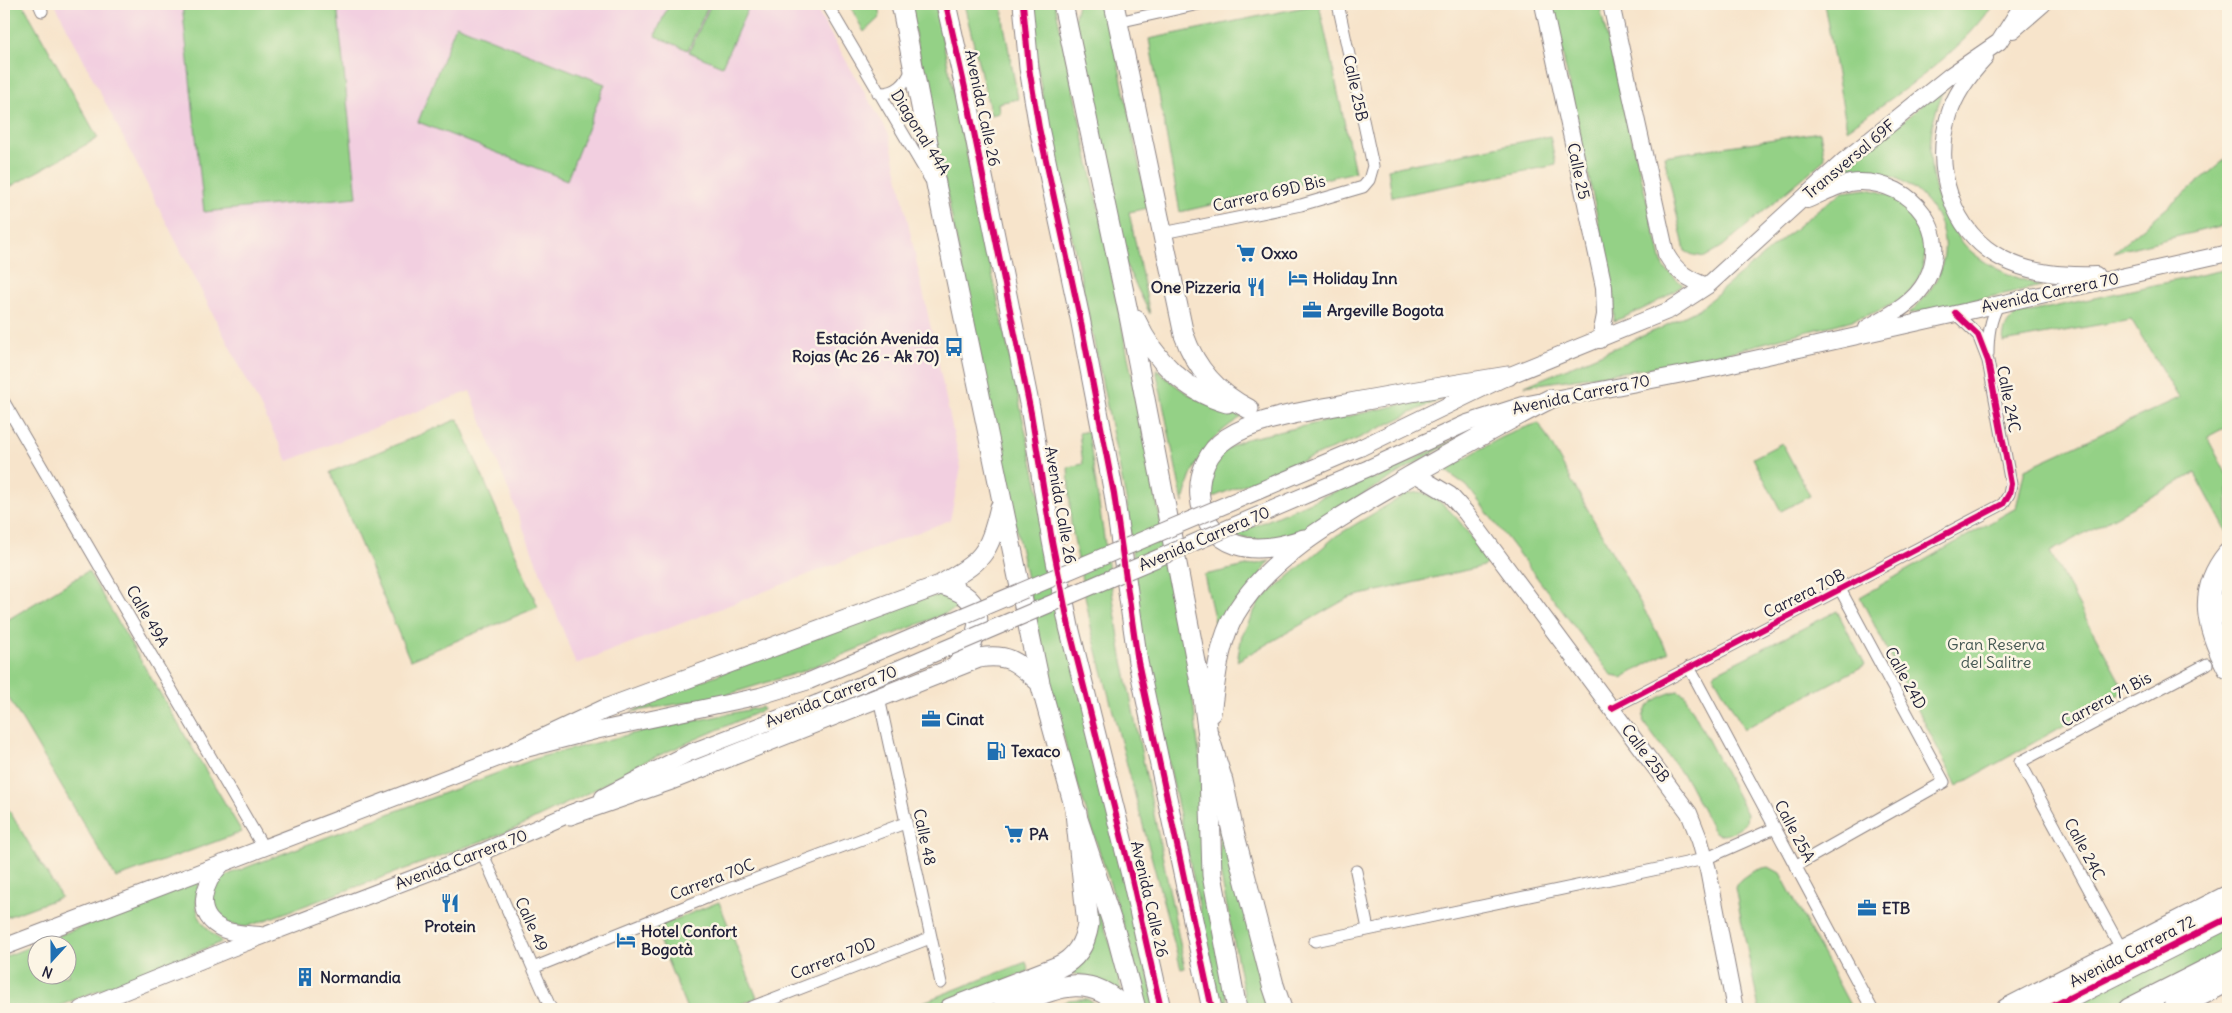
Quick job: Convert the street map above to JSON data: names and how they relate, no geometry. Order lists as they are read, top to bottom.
{
  "streets": {
    "highway": ["Avenida Carrera 72"],
    "main road": [
      "Calle 25B",
      "Avenida Calle 26",
      "Transversal 69F",
      "Calle 25",
      "Avenida Carrera 70"
    ],
    "street": [
      "Diagonal 44A",
      "Carrera 69D Bis",
      "Calle 24C",
      "Carrera 70B",
      "Calle 49A",
      "Calle 24D",
      "Carrera 71 Bis",
      "Calle 25A",
      "Calle 48",
      "Carrera 70C",
      "Calle 49",
      "Carrera 70D"
    ]
  },
  "crossings": [
    ["Calle 25B", "Carrera 69D Bis"],
    ["Calle 25B", "Carrera 70B"],
    ["Transversal 69F", "Avenida Carrera 70"],
    ["Calle 25", "Avenida Carrera 70"],
    ["Avenida Carrera 70", "Calle 24C"],
    ["Avenida Carrera 70", "Calle 49A"],
    ["Avenida Carrera 70", "Calle 49"],
    ["Calle 24C", "Carrera 70B"],
    ["Calle 24C", "Carrera 71 Bis"],
    ["Calle 24C", "Avenida Carrera 72"],
    ["Carrera 70B", "Calle 24D"],
    ["Carrera 70B", "Calle 25A"],
    ["Calle 24D", "Calle 25A"],
    ["Calle 48", "Carrera 70C"],
    ["Calle 48", "Carrera 70D"],
    ["Carrera 70C", "Calle 49"]
  ],
  "parks": ["Gran Reserva del Salitre"],
  "places": {
    "supermarket": ["Oxxo", "PA"],
    "hotel": ["Holiday Inn", "Hotel Confort Bogotà"],
    "restaurant": ["One Pizzeria", "Protein"],
    "office": ["Argeville Bogota", "Cinat", "ETB"],
    "bus stop": ["Estación Avenida Rojas (Ac 26 - Ak 70)"],
    "fuel station": ["Texaco"],
    "building": ["Normandia"]
  },
  "north": "bottom"
}
